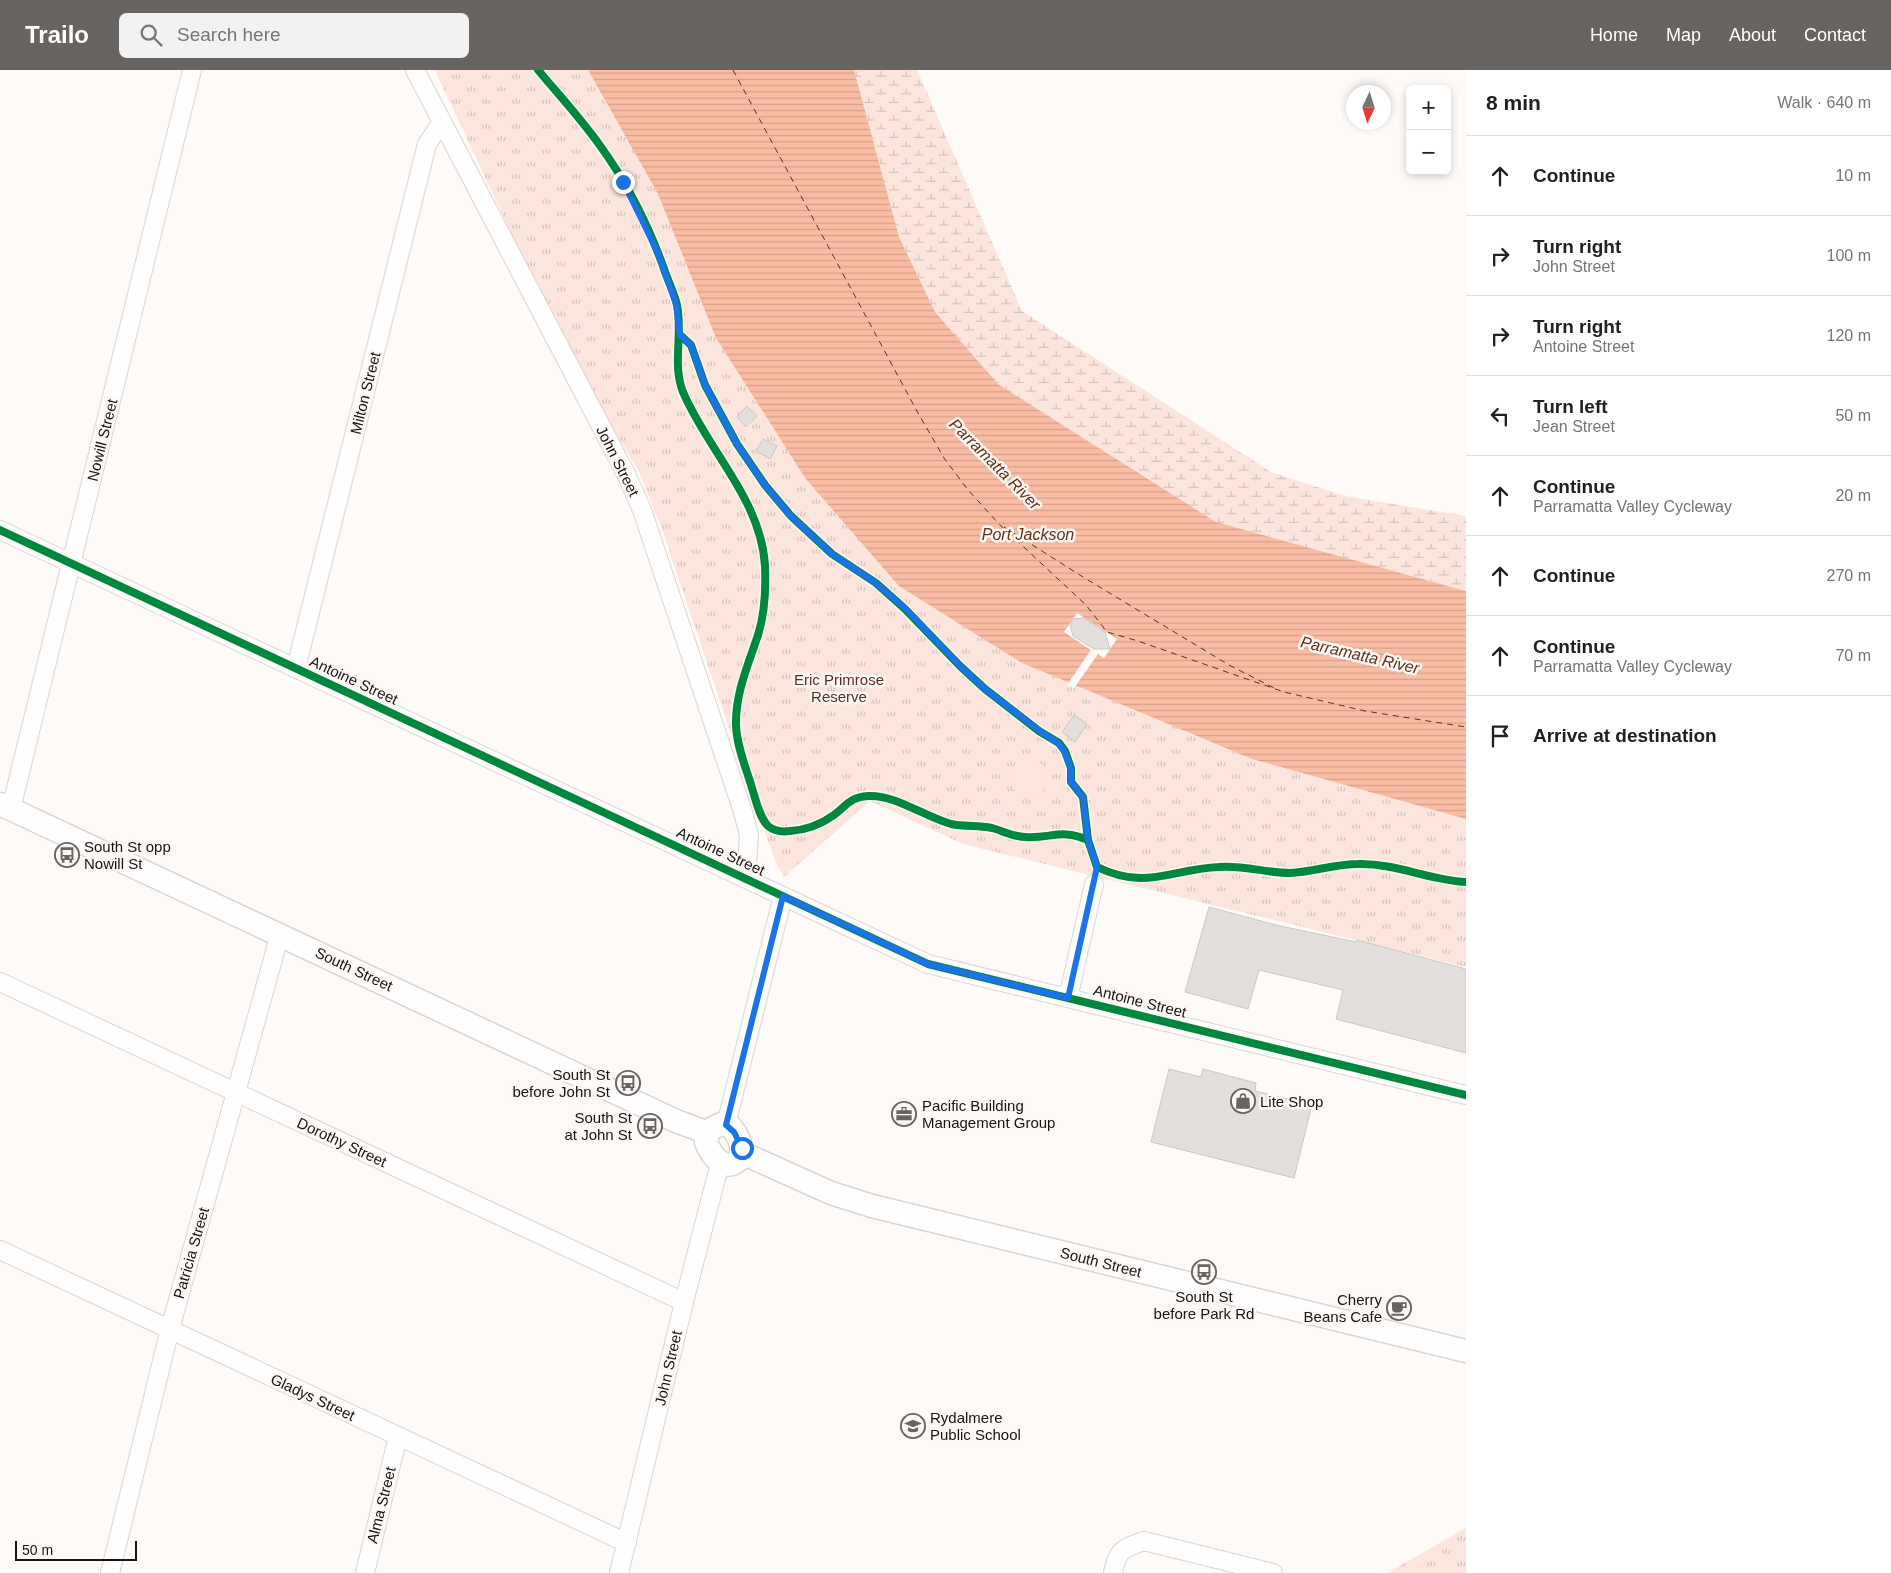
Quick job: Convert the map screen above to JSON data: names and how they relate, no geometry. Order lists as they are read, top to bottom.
{
  "streets": {
    "street": [
      "Milton Street",
      "Nowill Street",
      "John Street",
      "Antoine Street",
      "South Street",
      "Dorothy Street",
      "Patricia Street",
      "Gladys Street",
      "Alma Street"
    ]
  },
  "crossings": [
    ["Milton Street", "John Street"],
    ["Milton Street", "Antoine Street"],
    ["Nowill Street", "Antoine Street"],
    ["Nowill Street", "South Street"],
    ["John Street", "Antoine Street"],
    ["John Street", "South Street"],
    ["John Street", "Dorothy Street"],
    ["John Street", "Gladys Street"],
    ["South Street", "Patricia Street"],
    ["Dorothy Street", "Patricia Street"],
    ["Patricia Street", "Gladys Street"],
    ["Gladys Street", "Alma Street"]
  ],
  "water": ["Parramatta River", "Port Jackson"],
  "parks": ["Eric Primrose Reserve"],
  "places": {
    "bus stop": [
      "South St opp Nowill St",
      "South St before John St",
      "South St at John St",
      "South St before Park Rd"
    ],
    "shop": ["Lite Shop"],
    "office": ["Pacific Building Management Group"],
    "cafe": ["Cherry Beans Cafe"],
    "school or university": ["Rydalmere Public School"]
  },
  "scale_bar": "50 m",
  "north": "bottom",
  "page": {
    "header": "Trailo",
    "search": "Search here",
    "nav": [
      "Home",
      "Map",
      "About",
      "Contact"
    ],
    "heading": ["8 min", "Walk · 640 m"],
    "map_buttons": ["+", "−"],
    "list": [
      ["Continue", "10 m"],
      ["Turn right", "John Street", "100 m"],
      ["Turn right", "Antoine Street", "120 m"],
      ["Turn left", "Jean Street", "50 m"],
      ["Continue", "Parramatta Valley Cycleway", "20 m"],
      ["Continue", "270 m"],
      ["Continue", "Parramatta Valley Cycleway", "70 m"],
      "Arrive at destination"
    ],
    "scale": "50 m"
  }
}
